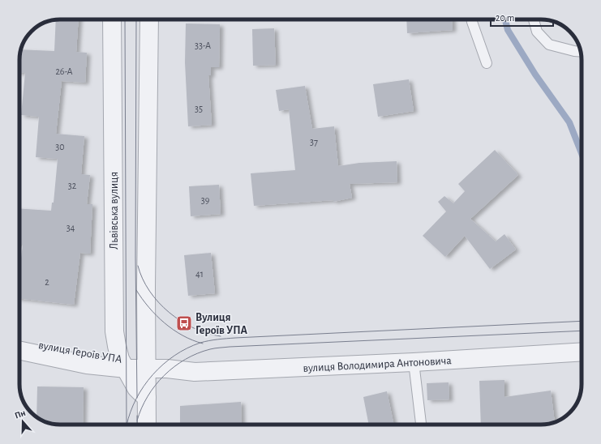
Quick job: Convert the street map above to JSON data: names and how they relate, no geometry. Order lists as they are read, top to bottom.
{
  "streets": {
    "street": ["Львівська вулиця", "вулиця Героїв УПА", "вулиця Володимира Антоновича"]
  },
  "crossings": [
    ["Львівська вулиця", "вулиця Героїв УПА"],
    ["вулиця Героїв УПА", "вулиця Володимира Антоновича"]
  ],
  "places": {
    "bus stop": ["Вулиця Героїв УПА"]
  },
  "house_numbers": [
    "33-А",
    "26-А",
    "35",
    "37",
    "30",
    "32",
    "39",
    "34",
    "41",
    "2"
  ],
  "scale_bar": "20 m",
  "north": "top"
}
